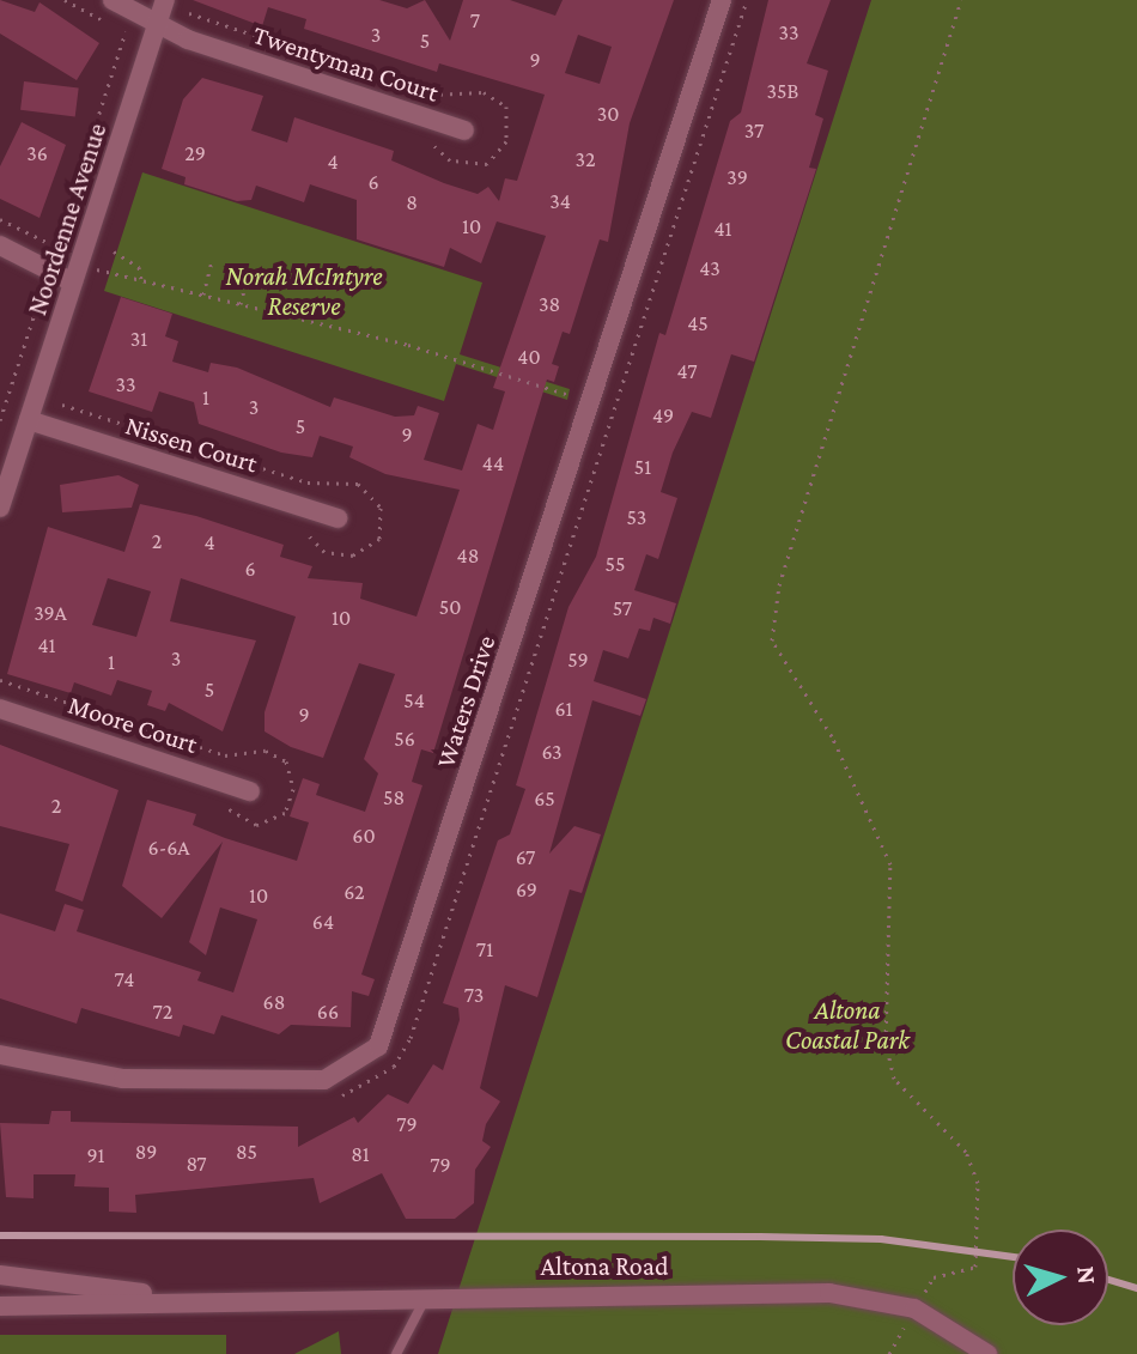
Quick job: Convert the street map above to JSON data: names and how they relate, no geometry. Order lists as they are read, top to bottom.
{
  "streets": {
    "street": [
      "Twentyman Court",
      "Noordenne Avenue",
      "Nissen Court",
      "Waters Drive",
      "Moore Court",
      "Altona Road"
    ]
  },
  "crossings": [
    ["Twentyman Court", "Noordenne Avenue"],
    ["Noordenne Avenue", "Nissen Court"]
  ],
  "parks": ["Norah McIntyre Reserve", "Altona Coastal Park"],
  "house_numbers": [
    "7",
    "33",
    "3",
    "5",
    "9",
    "35B",
    "30",
    "37",
    "36",
    "29",
    "32",
    "4",
    "39",
    "6",
    "34",
    "8",
    "10",
    "41",
    "43",
    "38",
    "45",
    "31",
    "40",
    "47",
    "33",
    "1",
    "3",
    "49",
    "5",
    "9",
    "44",
    "51",
    "53",
    "2",
    "4",
    "48",
    "55",
    "6",
    "50",
    "57",
    "39A",
    "10",
    "41",
    "3",
    "59",
    "1",
    "5",
    "54",
    "61",
    "9",
    "56",
    "63",
    "58",
    "65",
    "2",
    "60",
    "6-6A",
    "67",
    "69",
    "62",
    "10",
    "64",
    "71",
    "74",
    "73",
    "68",
    "72",
    "66",
    "79",
    "89",
    "85",
    "81",
    "91",
    "87",
    "79"
  ],
  "north": "right"
}
